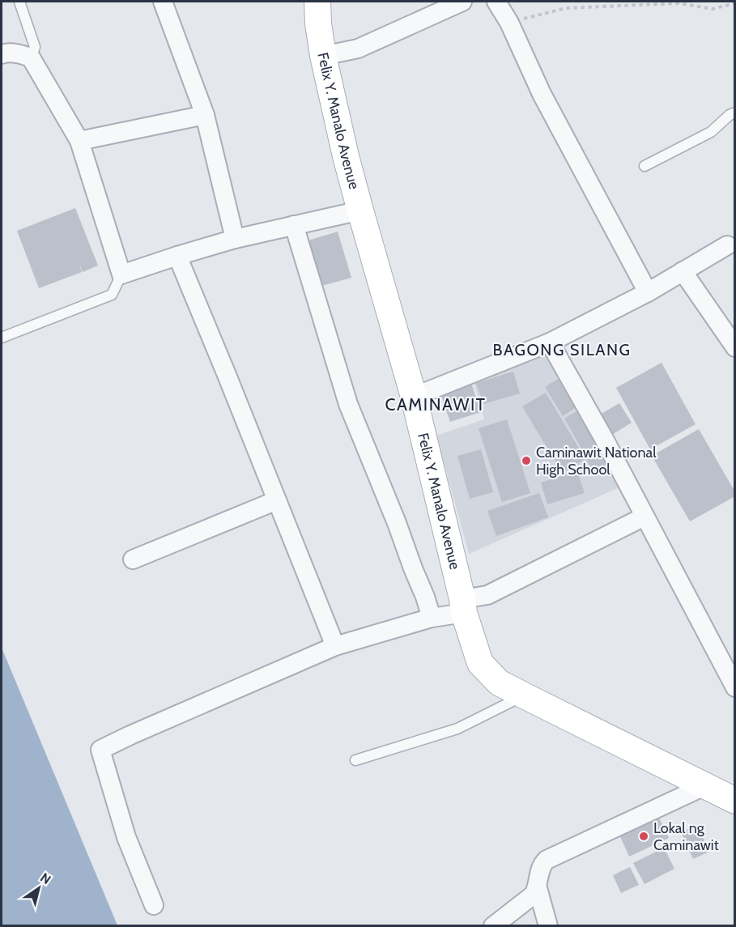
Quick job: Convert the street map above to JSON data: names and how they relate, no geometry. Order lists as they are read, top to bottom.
{
  "streets": {
    "main road": ["Felix Y. Manalo Avenue"]
  },
  "districts": ["BAGONG SILANG", "CAMINAWIT"],
  "places": ["Caminawit National High School", "Lokal ng Caminawit"],
  "north": "top right"
}
